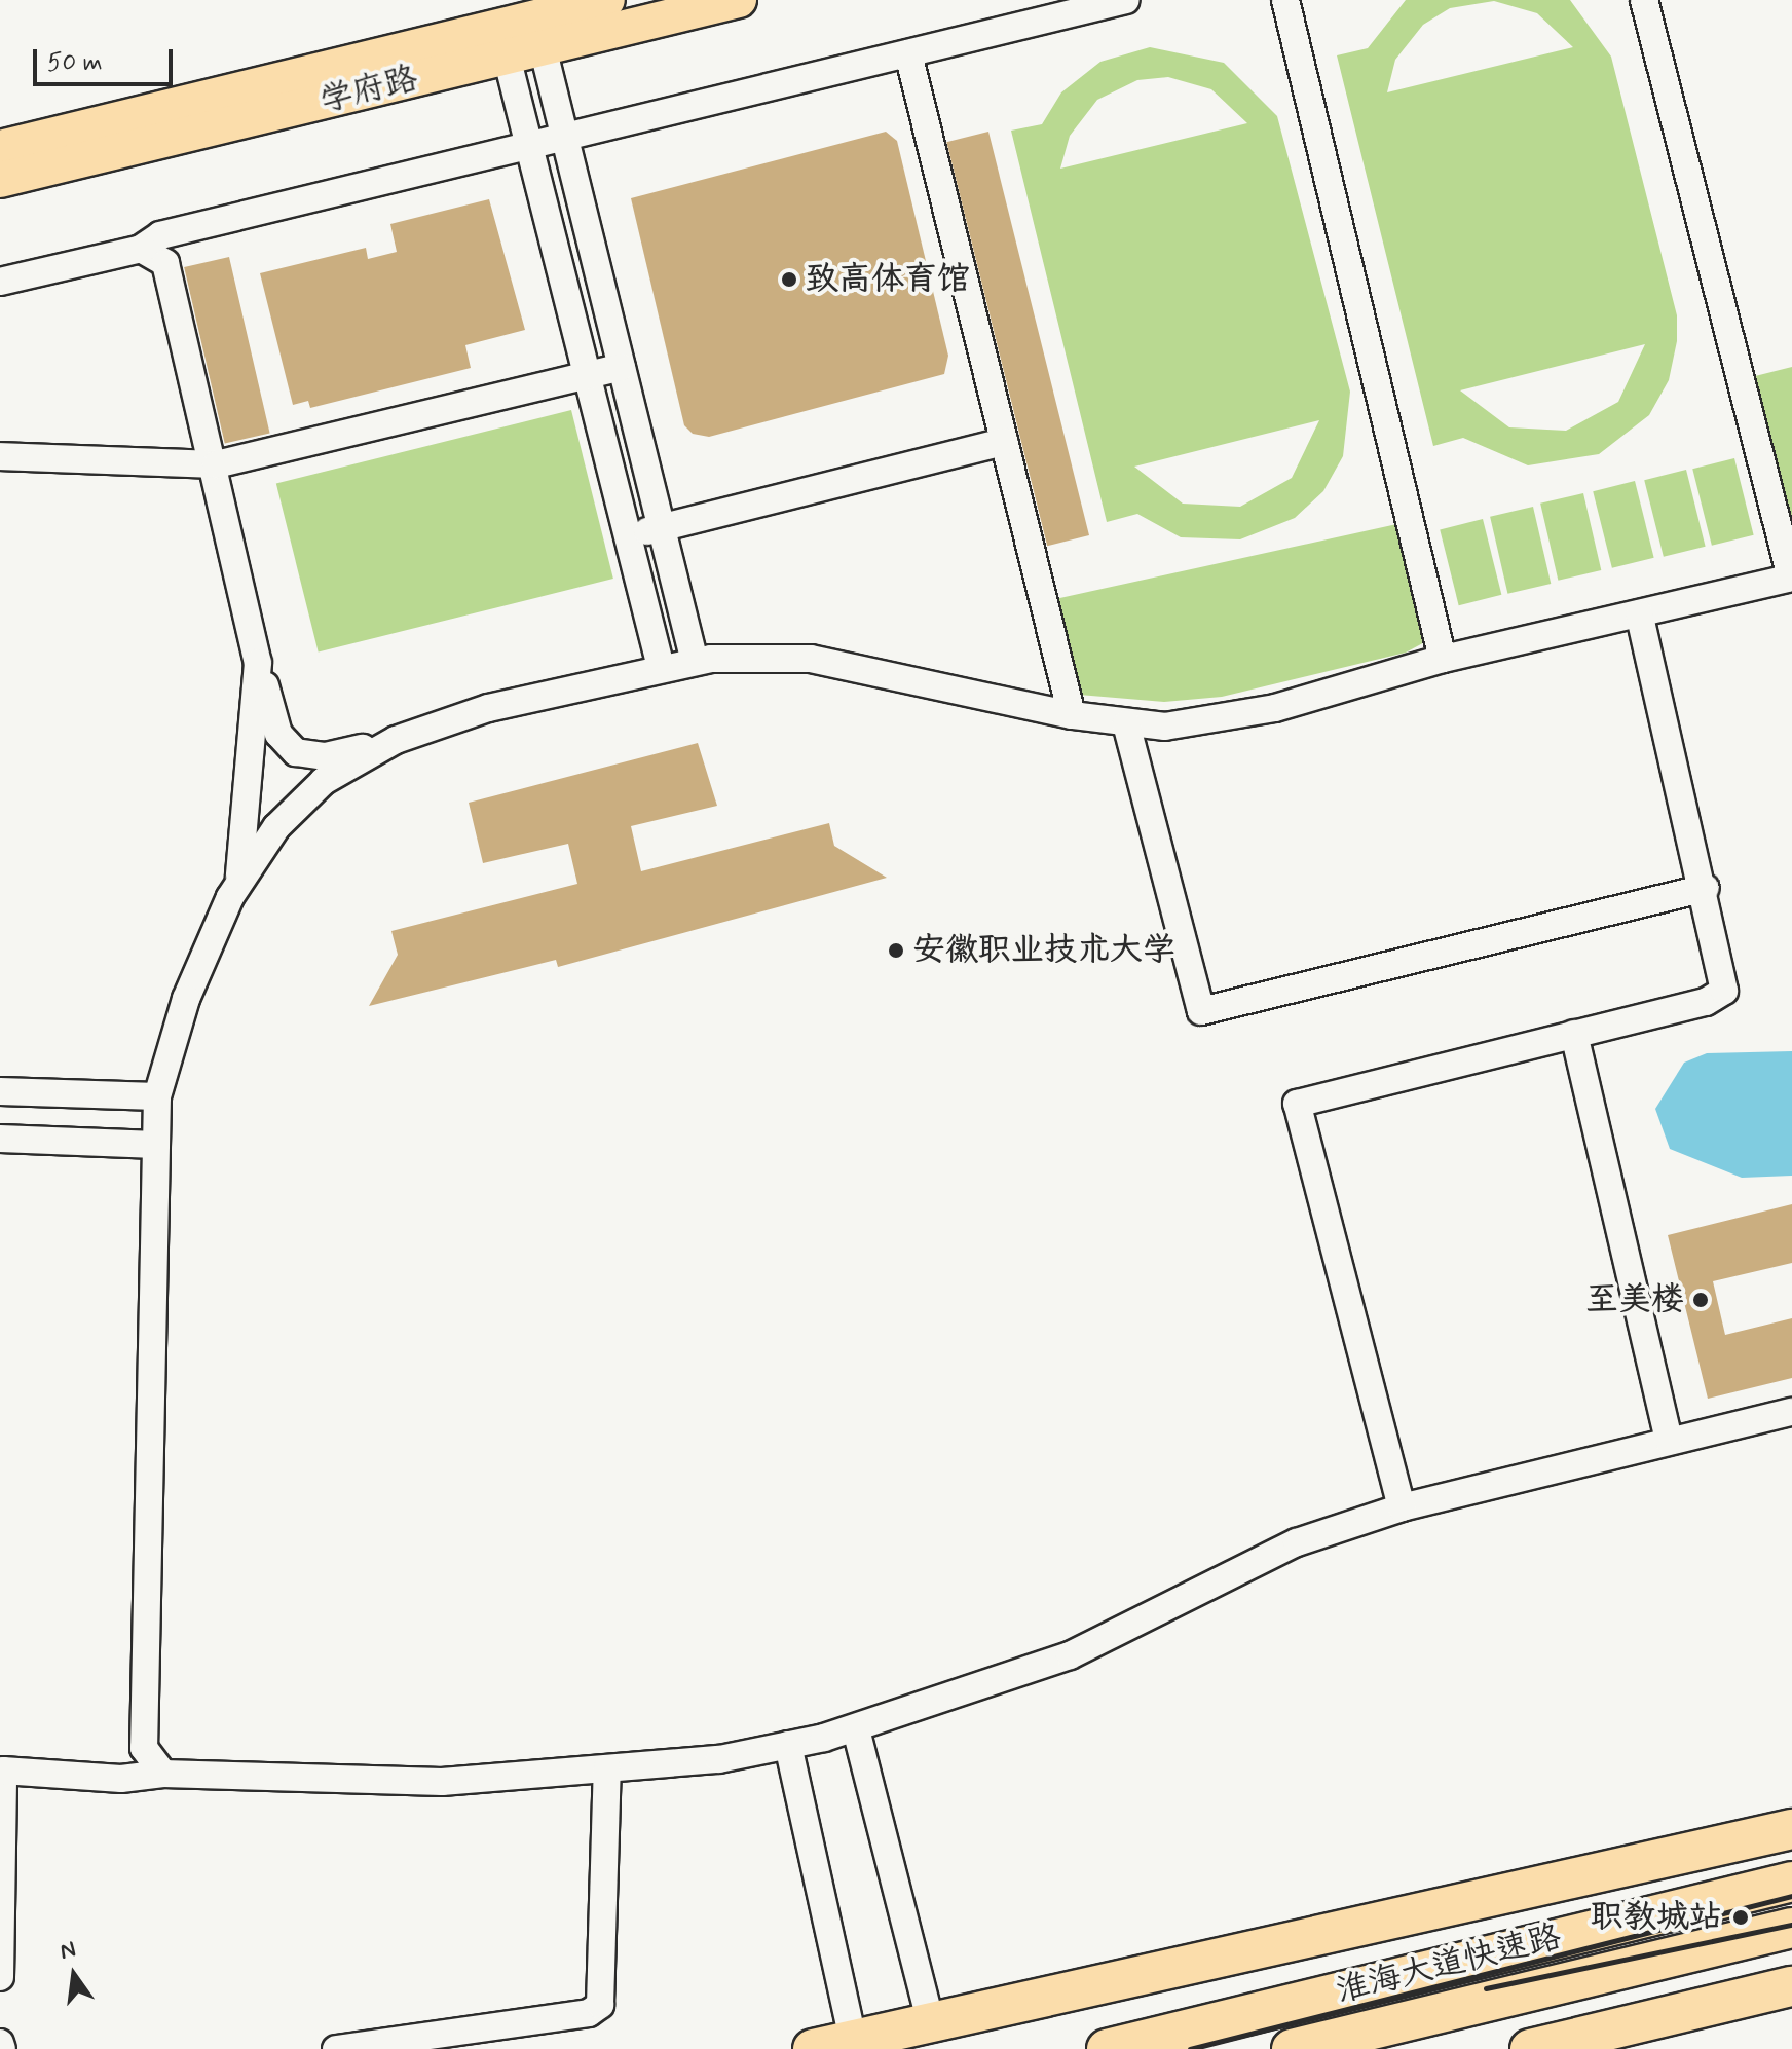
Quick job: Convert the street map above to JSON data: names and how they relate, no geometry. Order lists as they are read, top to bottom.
{
  "streets": {
    "highway": ["淮海大道快速路"],
    "main road": ["学府路"]
  },
  "places": [
    "致高体育馆",
    "安徽职业技术大学",
    "至美楼",
    "职教城站"
  ],
  "scale_bar": "50 m",
  "north": "top"
}
